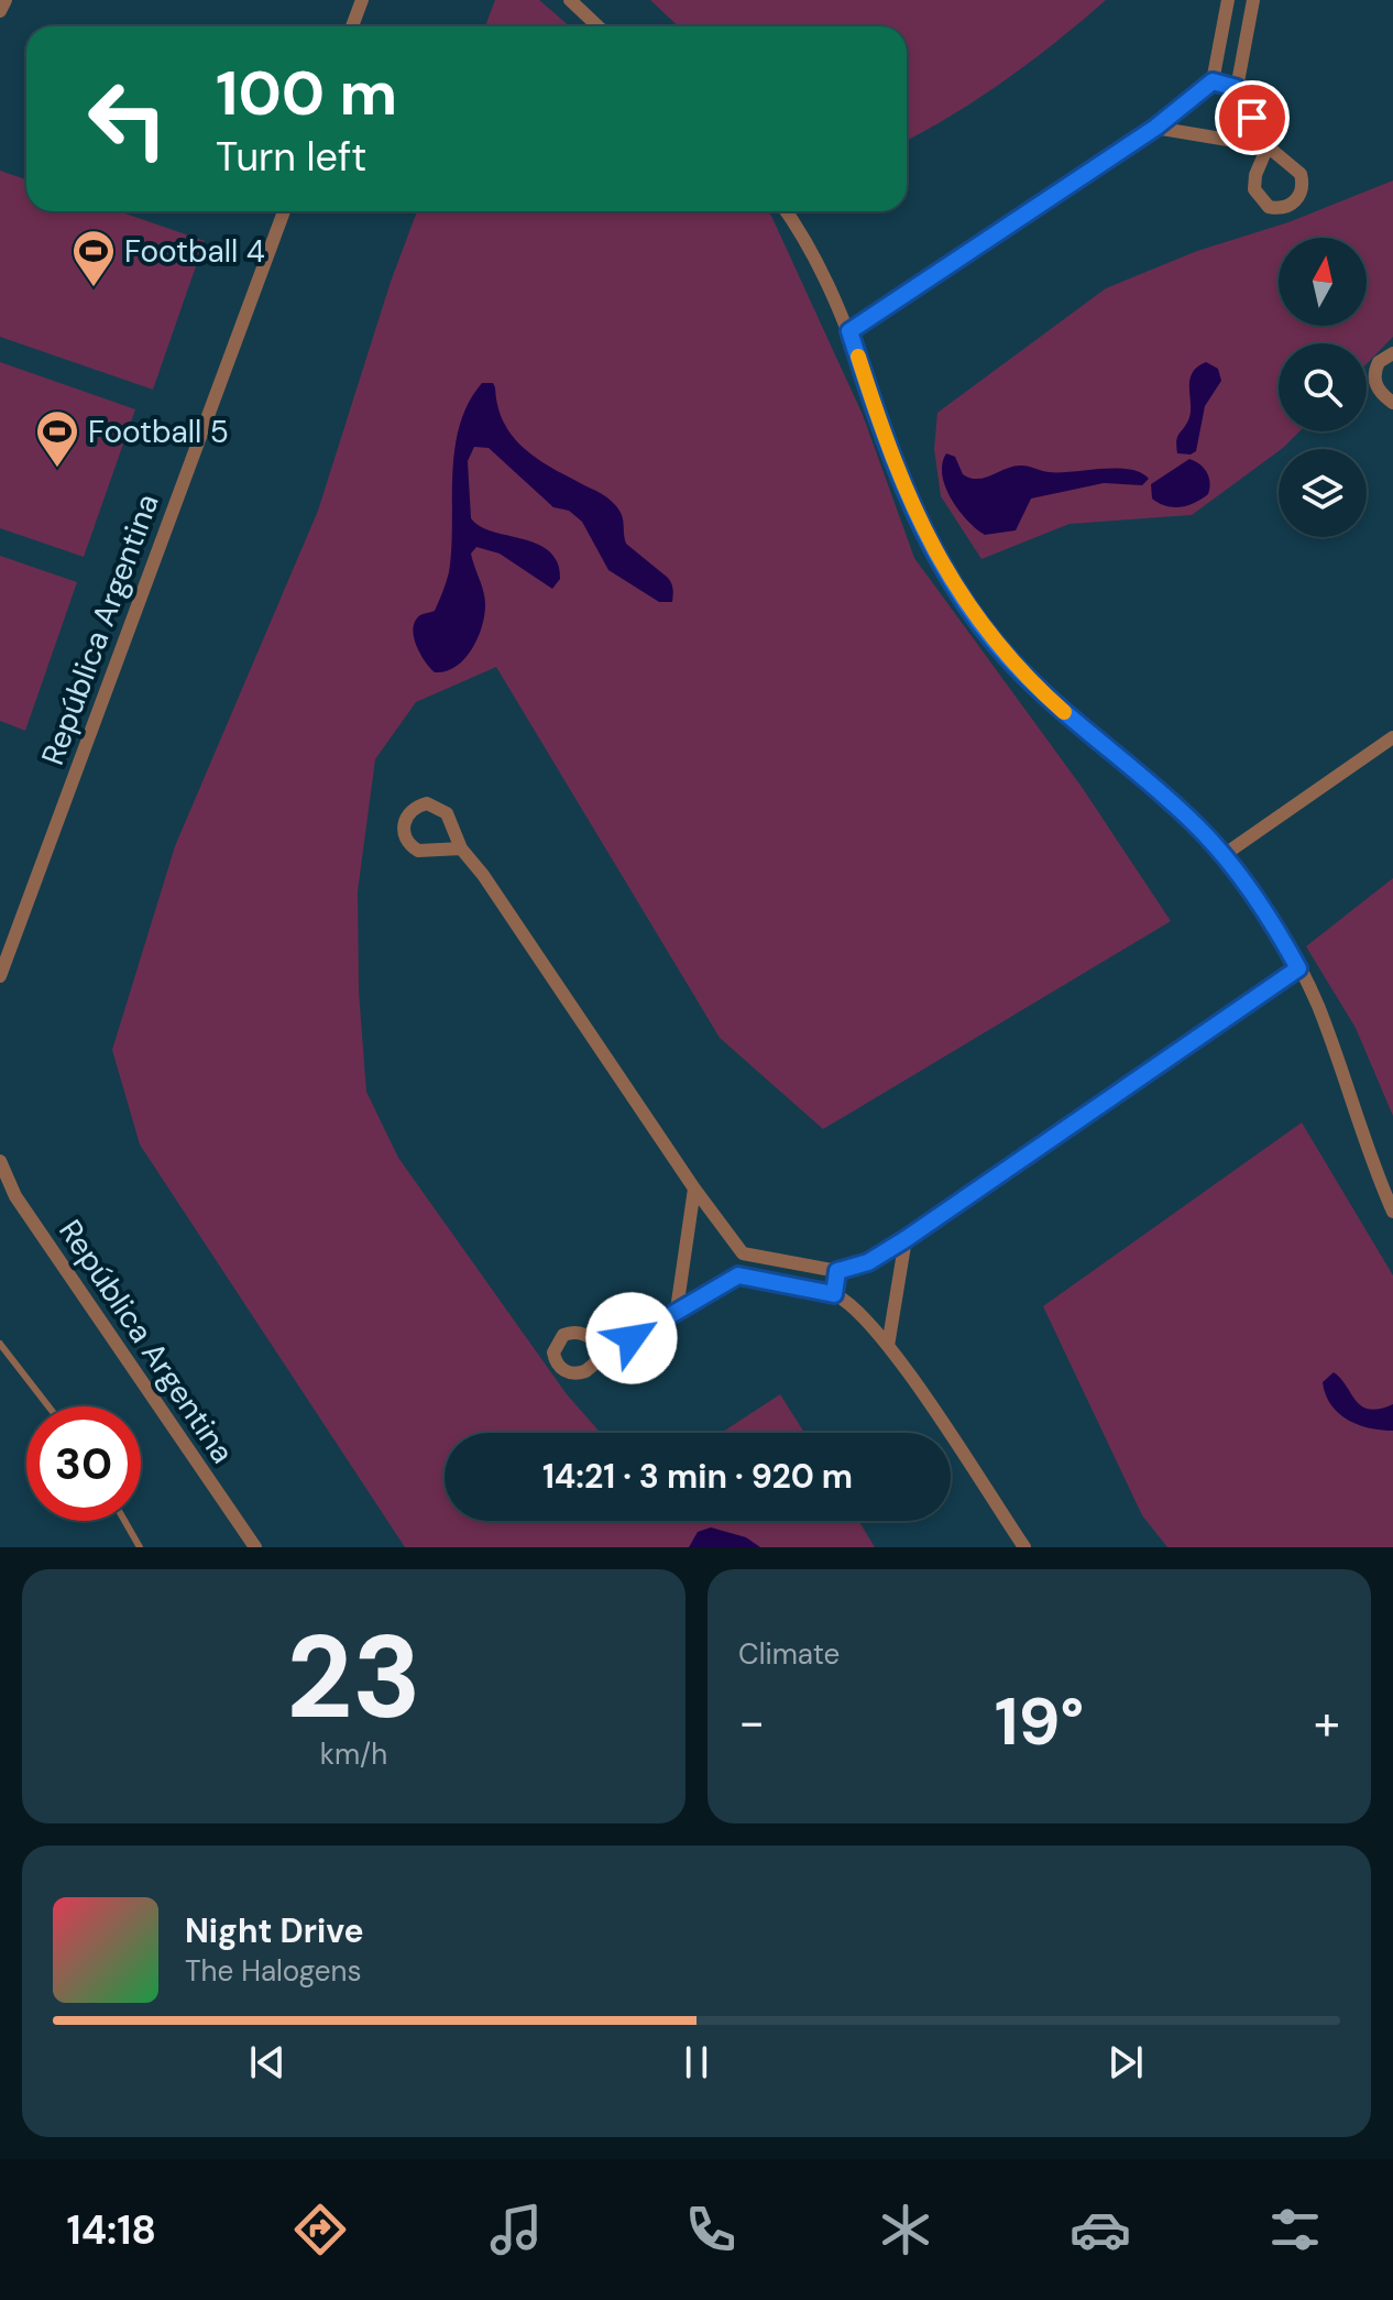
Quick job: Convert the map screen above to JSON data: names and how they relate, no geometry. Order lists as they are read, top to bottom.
{
  "streets": {
    "street": ["República Argentina"]
  },
  "places": {
    "sports": ["Football 4", "Football 5"]
  },
  "north": "top",
  "page": {
    "turn": ["100 m", "Turn left"],
    "limit": "30",
    "trip": "14:21 · 3 min · 920 m",
    "tile": [
      ["23", "km/h"],
      "Climate"
    ],
    "heat": ["−", "19°", "+"],
    "song": ["Night Drive", "The Halogens"],
    "tabs": "14:18"
  }
}
